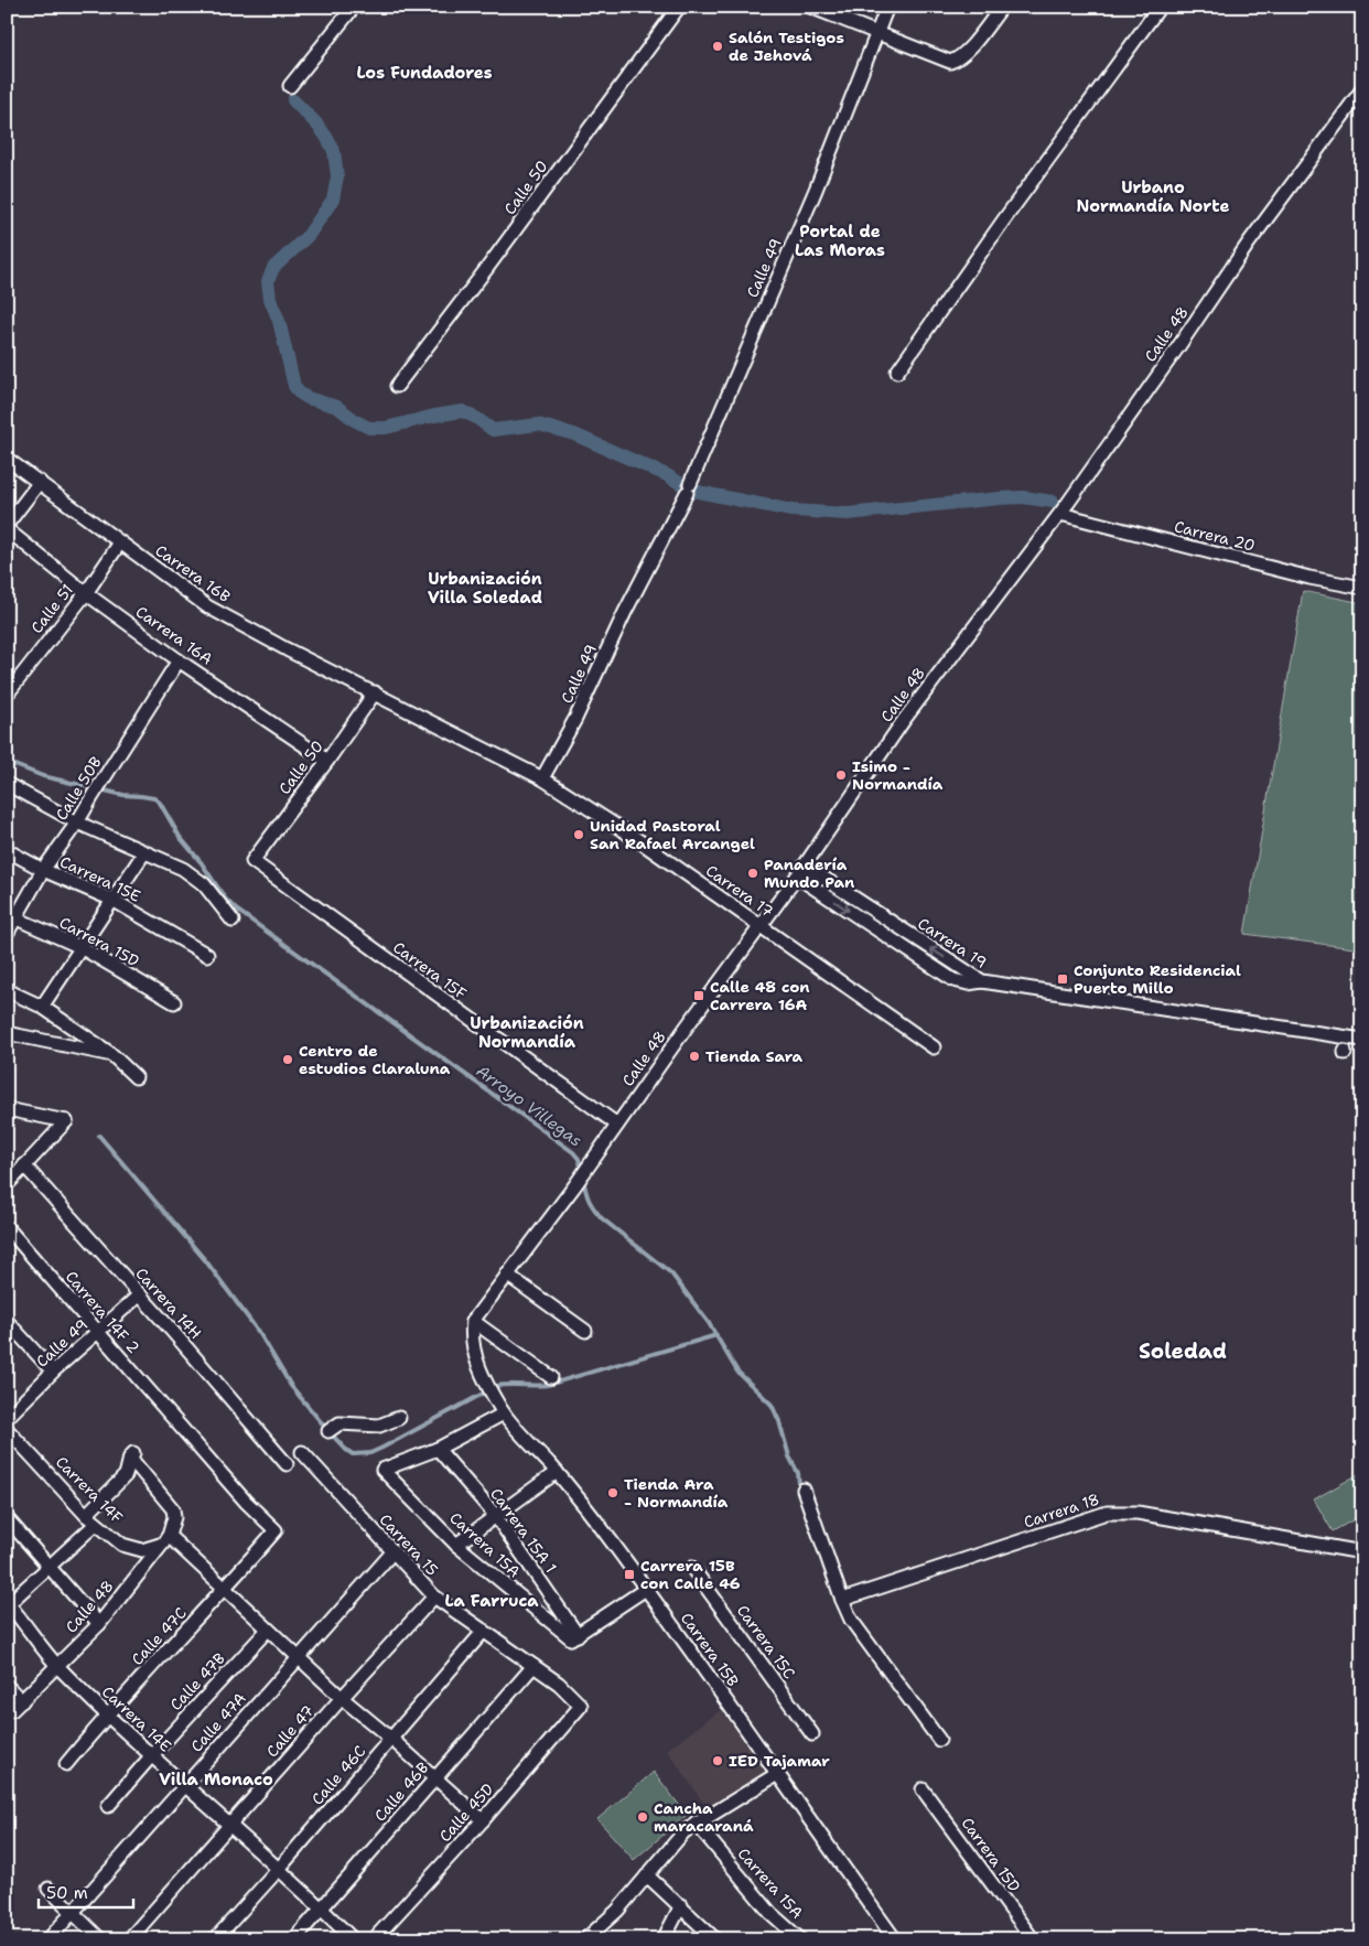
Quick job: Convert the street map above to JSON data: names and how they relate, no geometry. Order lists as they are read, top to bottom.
{
  "streets": {
    "street": [
      "Calle 50",
      "Calle 49",
      "Calle 48",
      "Carrera 20",
      "Carrera 16B",
      "Calle 51",
      "Carrera 16A",
      "Calle 50B",
      "Carrera 15E",
      "Carrera 17",
      "Carrera 15D",
      "Carrera 19",
      "Carrera 15F",
      "Carrera 14H",
      "Carrera 14F 2",
      "Carrera 14F",
      "Carrera 18",
      "Carrera 15A 1",
      "Carrera 15",
      "Carrera 15A",
      "Calle 47C",
      "Carrera 15C",
      "Carrera 15B",
      "Calle 47B",
      "Carrera 14E",
      "Calle 47A",
      "Calle 47",
      "Calle 46C",
      "Calle 46B",
      "Calle 45D"
    ]
  },
  "crossings": [
    ["Calle 50", "Carrera 16B"],
    ["Calle 50", "Carrera 16A"],
    ["Calle 50", "Carrera 17"],
    ["Calle 50", "Carrera 15F"],
    ["Calle 49", "Carrera 17"],
    ["Calle 49", "Carrera 14H"],
    ["Calle 49", "Carrera 14F 2"],
    ["Calle 48", "Carrera 20"],
    ["Calle 48", "Carrera 17"],
    ["Calle 48", "Carrera 19"],
    ["Calle 48", "Carrera 15F"],
    ["Calle 48", "Carrera 14F"],
    ["Calle 48", "Carrera 15B"],
    ["Calle 48", "Carrera 14E"],
    ["Carrera 16B", "Calle 51"],
    ["Carrera 16B", "Carrera 17"],
    ["Calle 51", "Carrera 16A"],
    ["Carrera 16A", "Calle 50B"],
    ["Calle 50B", "Carrera 15E"],
    ["Calle 50B", "Carrera 15D"],
    ["Carrera 14F 2", "Calle 47C"],
    ["Carrera 15A 1", "Carrera 15A"],
    ["Carrera 15", "Calle 47A"],
    ["Carrera 15", "Calle 47"],
    ["Carrera 15", "Calle 46C"],
    ["Carrera 15", "Calle 46B"],
    ["Carrera 15", "Calle 45D"],
    ["Calle 47C", "Carrera 14E"],
    ["Calle 47B", "Carrera 14E"],
    ["Carrera 14E", "Calle 47A"],
    ["Carrera 14E", "Calle 47"],
    ["Carrera 14E", "Calle 46C"],
    ["Carrera 14E", "Calle 46B"]
  ],
  "districts": [
    "Los Fundadores",
    "Urbano Normandía Norte",
    "Portal de Las Moras",
    "Urbanización Villa Soledad",
    "Urbanización Normandía",
    "Soledad",
    "La Farruca",
    "Villa Monaco"
  ],
  "water": ["Arroyo Villegas"],
  "places": {
    "other": [
      "Salón Testigos de Jehová",
      "Isimo - Normandía",
      "Unidad Pastoral San Rafael Arcangel",
      "Panadería Mundo Pan",
      "Tienda Sara",
      "Centro de estudios Claraluna",
      "Tienda Ara - Normandía",
      "IED Tajamar",
      "Cancha maracaraná"
    ],
    "transit": ["Conjunto Residencial Puerto Millo", "Calle 48 con Carrera 16A", "Carrera 15B con Calle 46"]
  },
  "scale_bar": "50 m"
}
